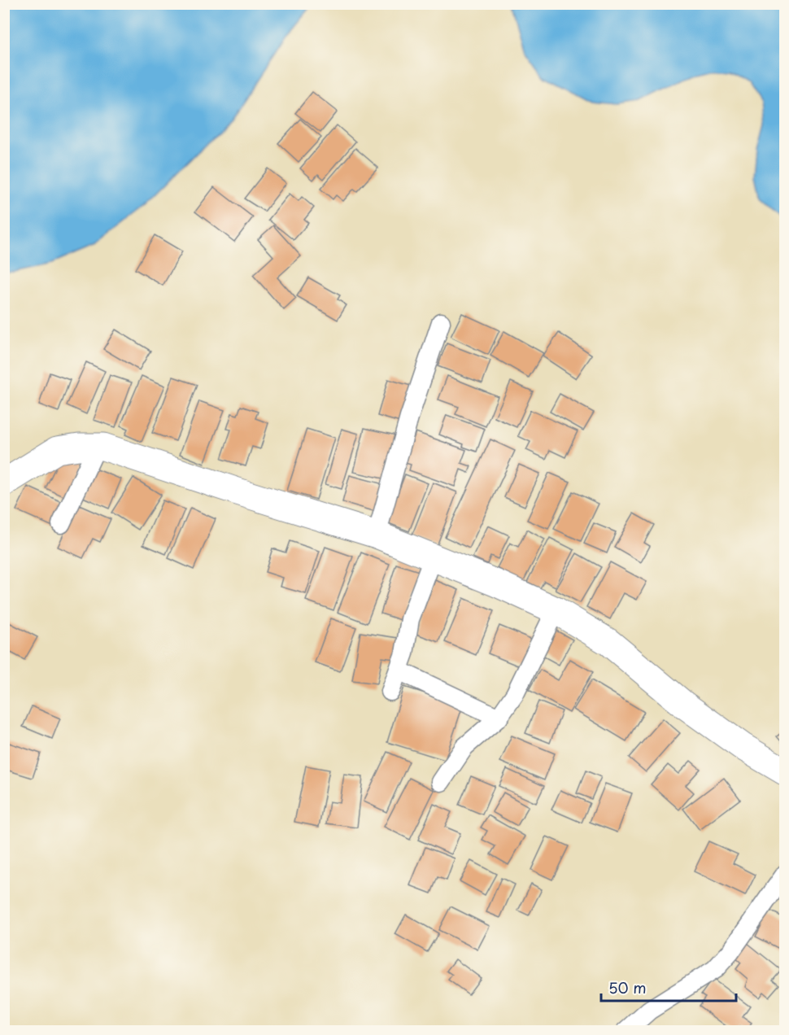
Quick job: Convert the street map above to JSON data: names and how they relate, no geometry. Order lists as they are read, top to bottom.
{
  "scale_bar": "50 m"
}
